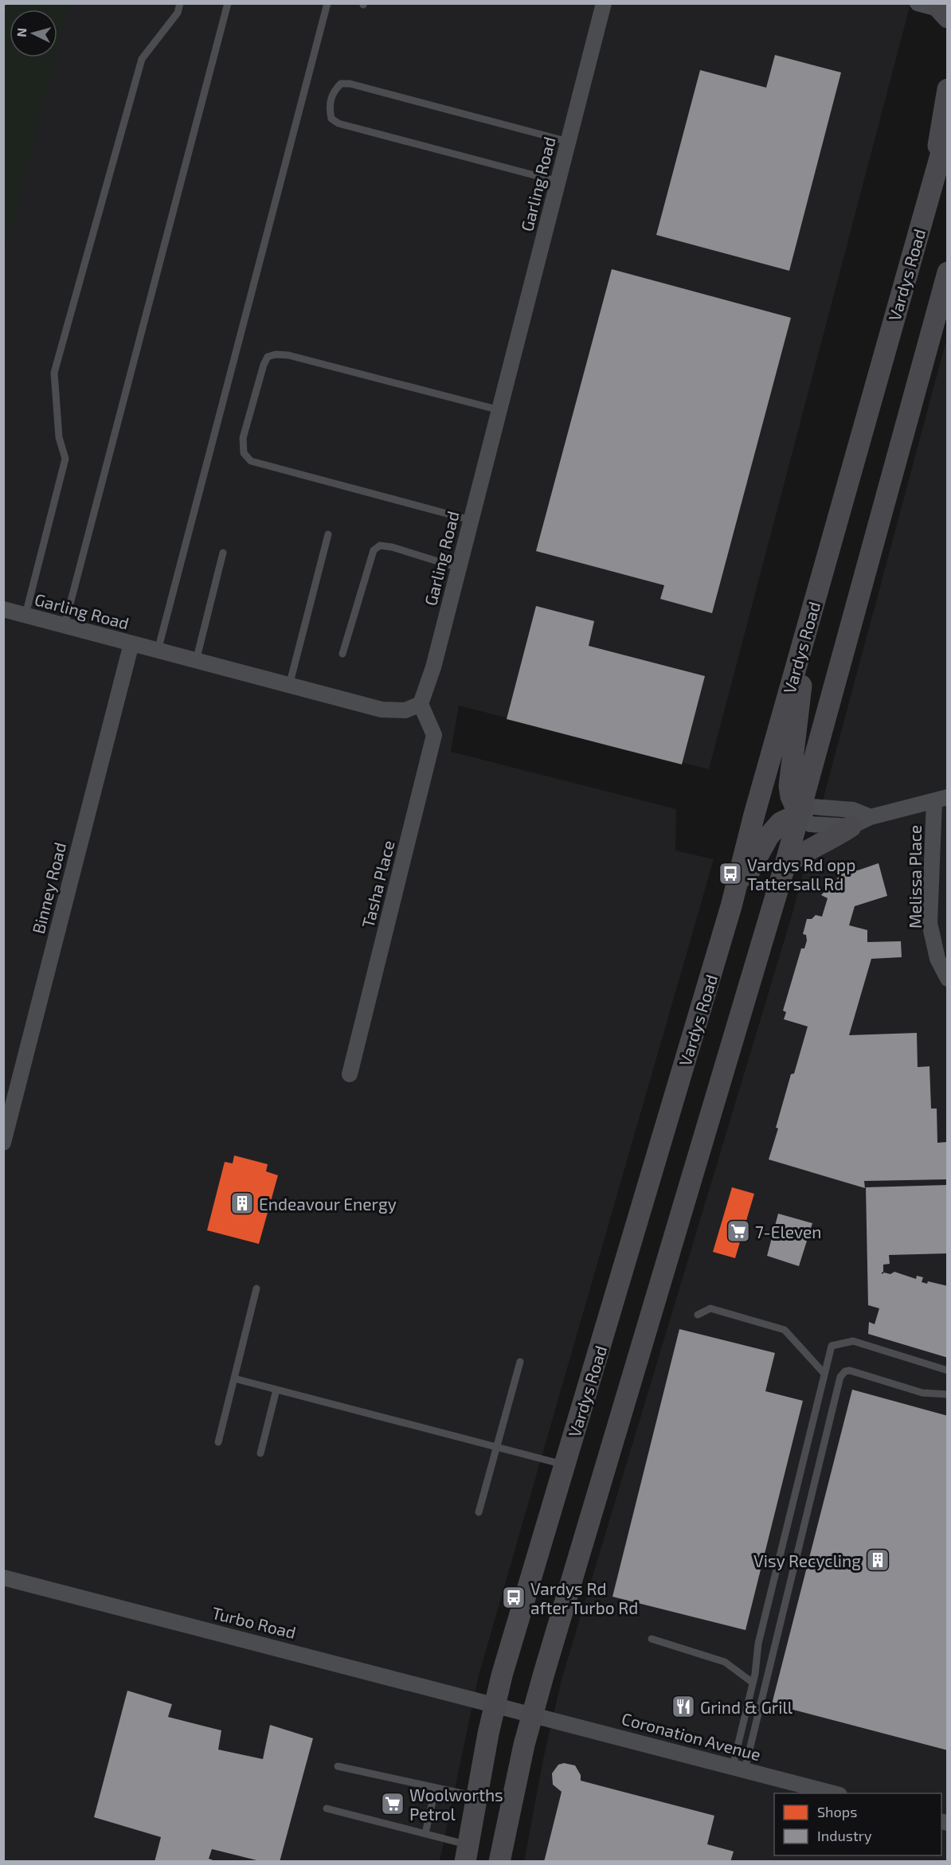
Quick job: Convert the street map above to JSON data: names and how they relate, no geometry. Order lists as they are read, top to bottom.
{
  "streets": {
    "main road": ["Vardys Road"],
    "street": [
      "Garling Road",
      "Melissa Place",
      "Tasha Place",
      "Binney Road",
      "Turbo Road",
      "Coronation Avenue"
    ]
  },
  "crossings": [
    ["Garling Road", "Tasha Place"],
    ["Garling Road", "Binney Road"],
    ["Vardys Road", "Turbo Road"],
    ["Turbo Road", "Coronation Avenue"]
  ],
  "places": {
    "bus stop": ["Vardys Rd opp Tattersall Rd", "Vardys Rd after Turbo Rd"],
    "building": ["Endeavour Energy", "Visy Recycling"],
    "supermarket": ["7-Eleven", "Woolworths Petrol"],
    "restaurant": ["Grind & Grill"]
  },
  "legend": ["Shops", "Industry"],
  "north": "left"
}
